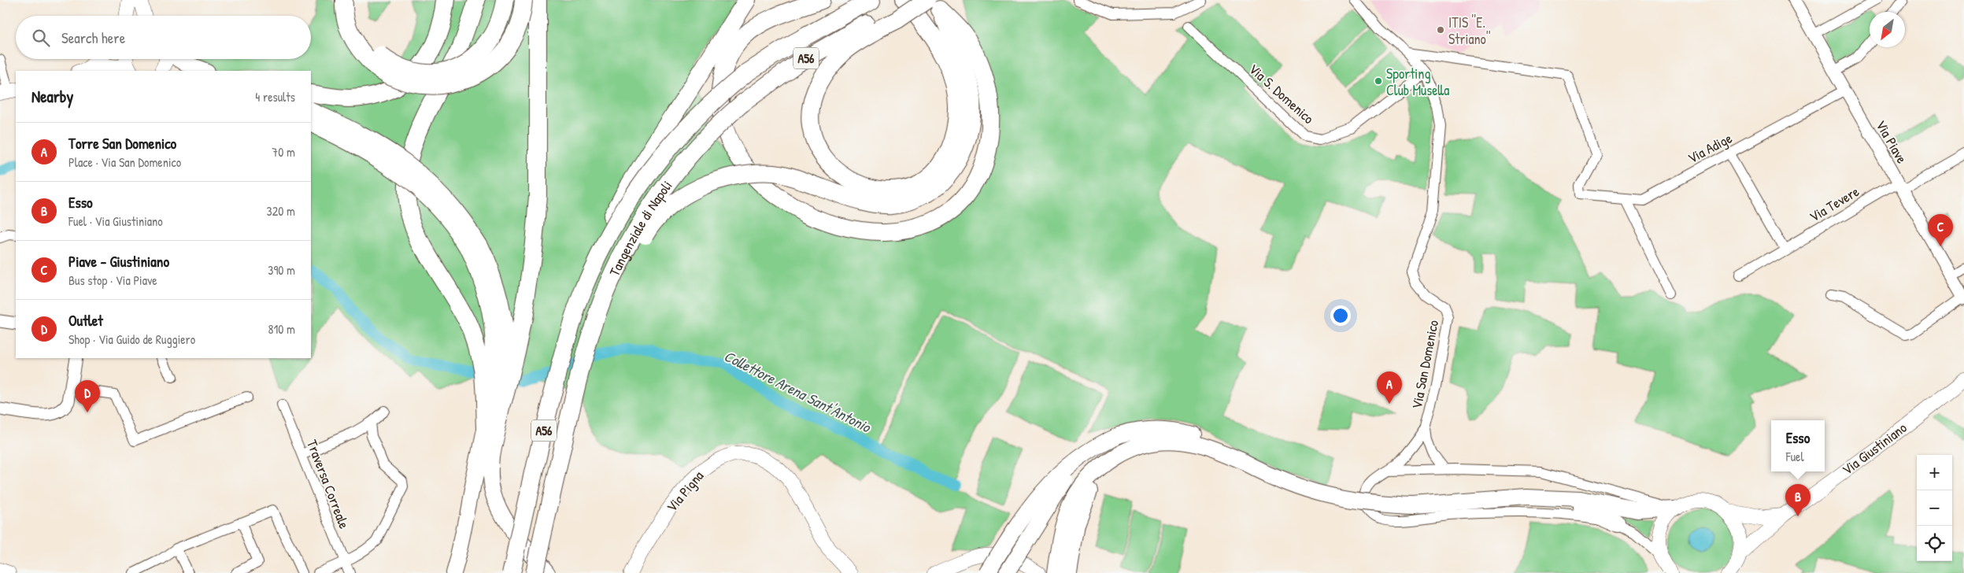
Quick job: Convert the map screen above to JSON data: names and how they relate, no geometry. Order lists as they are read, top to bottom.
{
  "streets": {
    "highway": ["A56", "Tangenziale di Napoli"],
    "main road": ["Via Giustiniano", "Via Pigna"],
    "street": [
      "Via S. Domenico",
      "Via Piave",
      "Via Adige",
      "Via Tevere",
      "Via San Domenico",
      "Traversa Correale"
    ]
  },
  "crossings": [
    ["Via S. Domenico", "Via San Domenico"],
    ["Via Piave", "Via Adige"],
    ["Via Piave", "Via Tevere"],
    ["Via Adige", "Via San Domenico"]
  ],
  "water": ["Collettore Arena Sant'Antonio"],
  "places": ["ITIS ''E. Striano''", "Sporting Club Musella"],
  "north": "bottom left",
  "page": {
    "search": "Search here",
    "heading": ["Nearby", "4 results"],
    "list": [
      {
        "mark": "A",
        "name": "Torre San Domenico",
        "note": "Place · Via San Domenico",
        "value": "70 m"
      },
      {
        "mark": "B",
        "name": "Esso",
        "note": "Fuel · Via Giustiniano",
        "value": "320 m"
      },
      {
        "mark": "C",
        "name": "Piave - Giustiniano",
        "note": "Bus stop · Via Piave",
        "value": "390 m"
      },
      {
        "mark": "D",
        "name": "Outlet",
        "note": "Shop · Via Guido de Ruggiero",
        "value": "810 m"
      }
    ],
    "pins": [
      "C",
      "A",
      "D",
      "B"
    ],
    "popup": ["Esso", "Fuel"],
    "map_buttons": ["+", "−"]
  }
}
